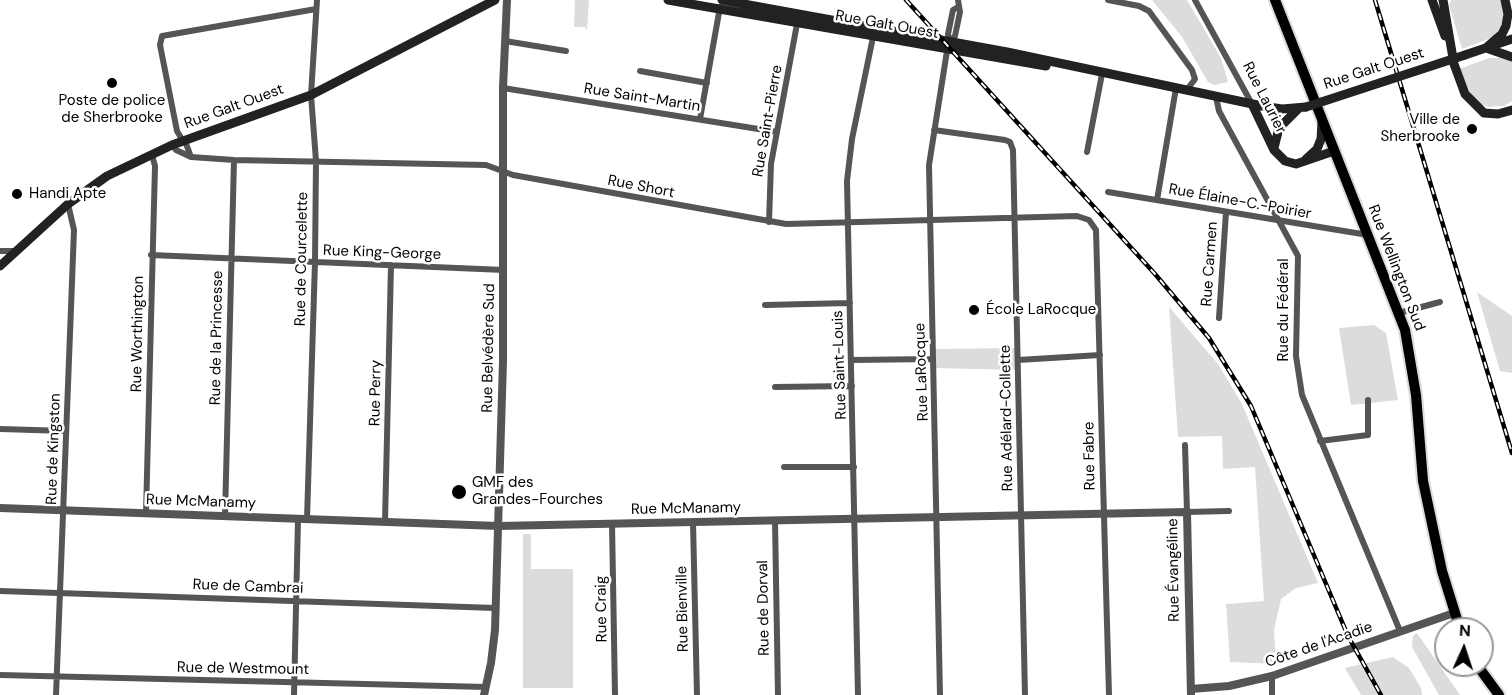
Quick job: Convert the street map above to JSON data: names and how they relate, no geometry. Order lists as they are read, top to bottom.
{
  "streets": {
    "main road": ["Rue Galt Ouest", "Rue Laurier", "Rue Wellington Sud"],
    "street": [
      "Rue Saint-Martin",
      "Rue Saint-Pierre",
      "Rue Short",
      "Rue Élaine-C.-Poirier",
      "Rue King-George",
      "Rue de Courcelette",
      "Rue Carmen",
      "Rue du Fédéral",
      "Rue Worthington",
      "Rue de la Princesse",
      "Rue Belvédère Sud",
      "Rue Saint-Louis",
      "Rue LaRocque",
      "Rue Perry",
      "Rue Adélard-Collette",
      "Rue de Kingston",
      "Rue Fabre",
      "Rue McManamy",
      "Rue Évangéline",
      "Rue de Cambrai",
      "Rue de Dorval",
      "Rue Craig",
      "Rue Bienville",
      "Côte de l'Acadie",
      "Rue de Westmount"
    ]
  },
  "crossings": [
    ["Rue Galt Ouest", "Rue Laurier"],
    ["Rue Galt Ouest", "Rue Saint-Pierre"],
    ["Rue Galt Ouest", "Rue Short"],
    ["Rue Galt Ouest", "Rue de Courcelette"],
    ["Rue Galt Ouest", "Rue du Fédéral"],
    ["Rue Galt Ouest", "Rue Worthington"],
    ["Rue Galt Ouest", "Rue Saint-Louis"],
    ["Rue Galt Ouest", "Rue LaRocque"],
    ["Rue Galt Ouest", "Rue de Kingston"],
    ["Rue Saint-Martin", "Rue Saint-Pierre"],
    ["Rue Saint-Martin", "Rue Belvédère Sud"],
    ["Rue Saint-Pierre", "Rue Short"],
    ["Rue Short", "Rue de Courcelette"],
    ["Rue Short", "Rue de la Princesse"],
    ["Rue Short", "Rue Belvédère Sud"],
    ["Rue Short", "Rue Saint-Louis"],
    ["Rue Short", "Rue LaRocque"],
    ["Rue Short", "Rue Adélard-Collette"],
    ["Rue Short", "Rue Fabre"],
    ["Rue Élaine-C.-Poirier", "Rue Carmen"],
    ["Rue Élaine-C.-Poirier", "Rue Wellington Sud"],
    ["Rue Élaine-C.-Poirier", "Rue du Fédéral"],
    ["Rue King-George", "Rue de Courcelette"],
    ["Rue King-George", "Rue Worthington"],
    ["Rue King-George", "Rue de la Princesse"],
    ["Rue King-George", "Rue Belvédère Sud"],
    ["Rue King-George", "Rue Perry"],
    ["Rue de Courcelette", "Rue McManamy"],
    ["Rue de Courcelette", "Rue de Cambrai"],
    ["Rue de Courcelette", "Rue de Westmount"],
    ["Rue Wellington Sud", "Côte de l'Acadie"],
    ["Rue du Fédéral", "Côte de l'Acadie"],
    ["Rue Worthington", "Rue McManamy"],
    ["Rue de la Princesse", "Rue McManamy"],
    ["Rue Belvédère Sud", "Rue McManamy"],
    ["Rue Belvédère Sud", "Rue de Cambrai"],
    ["Rue Belvédère Sud", "Rue de Westmount"],
    ["Rue Saint-Louis", "Rue McManamy"],
    ["Rue LaRocque", "Rue Adélard-Collette"],
    ["Rue LaRocque", "Rue McManamy"],
    ["Rue Perry", "Rue McManamy"],
    ["Rue Adélard-Collette", "Rue McManamy"],
    ["Rue de Kingston", "Rue McManamy"],
    ["Rue de Kingston", "Rue de Cambrai"],
    ["Rue de Kingston", "Rue de Westmount"],
    ["Rue Fabre", "Rue McManamy"],
    ["Rue McManamy", "Rue Évangéline"],
    ["Rue McManamy", "Rue de Dorval"],
    ["Rue McManamy", "Rue Craig"],
    ["Rue McManamy", "Rue Bienville"],
    ["Rue Évangéline", "Côte de l'Acadie"]
  ],
  "places": [
    "Poste de police de Sherbrooke",
    "Ville de Sherbrooke",
    "Handi Apte",
    "École LaRocque",
    "GMF des Grandes-Fourches"
  ],
  "north": "top"
}
